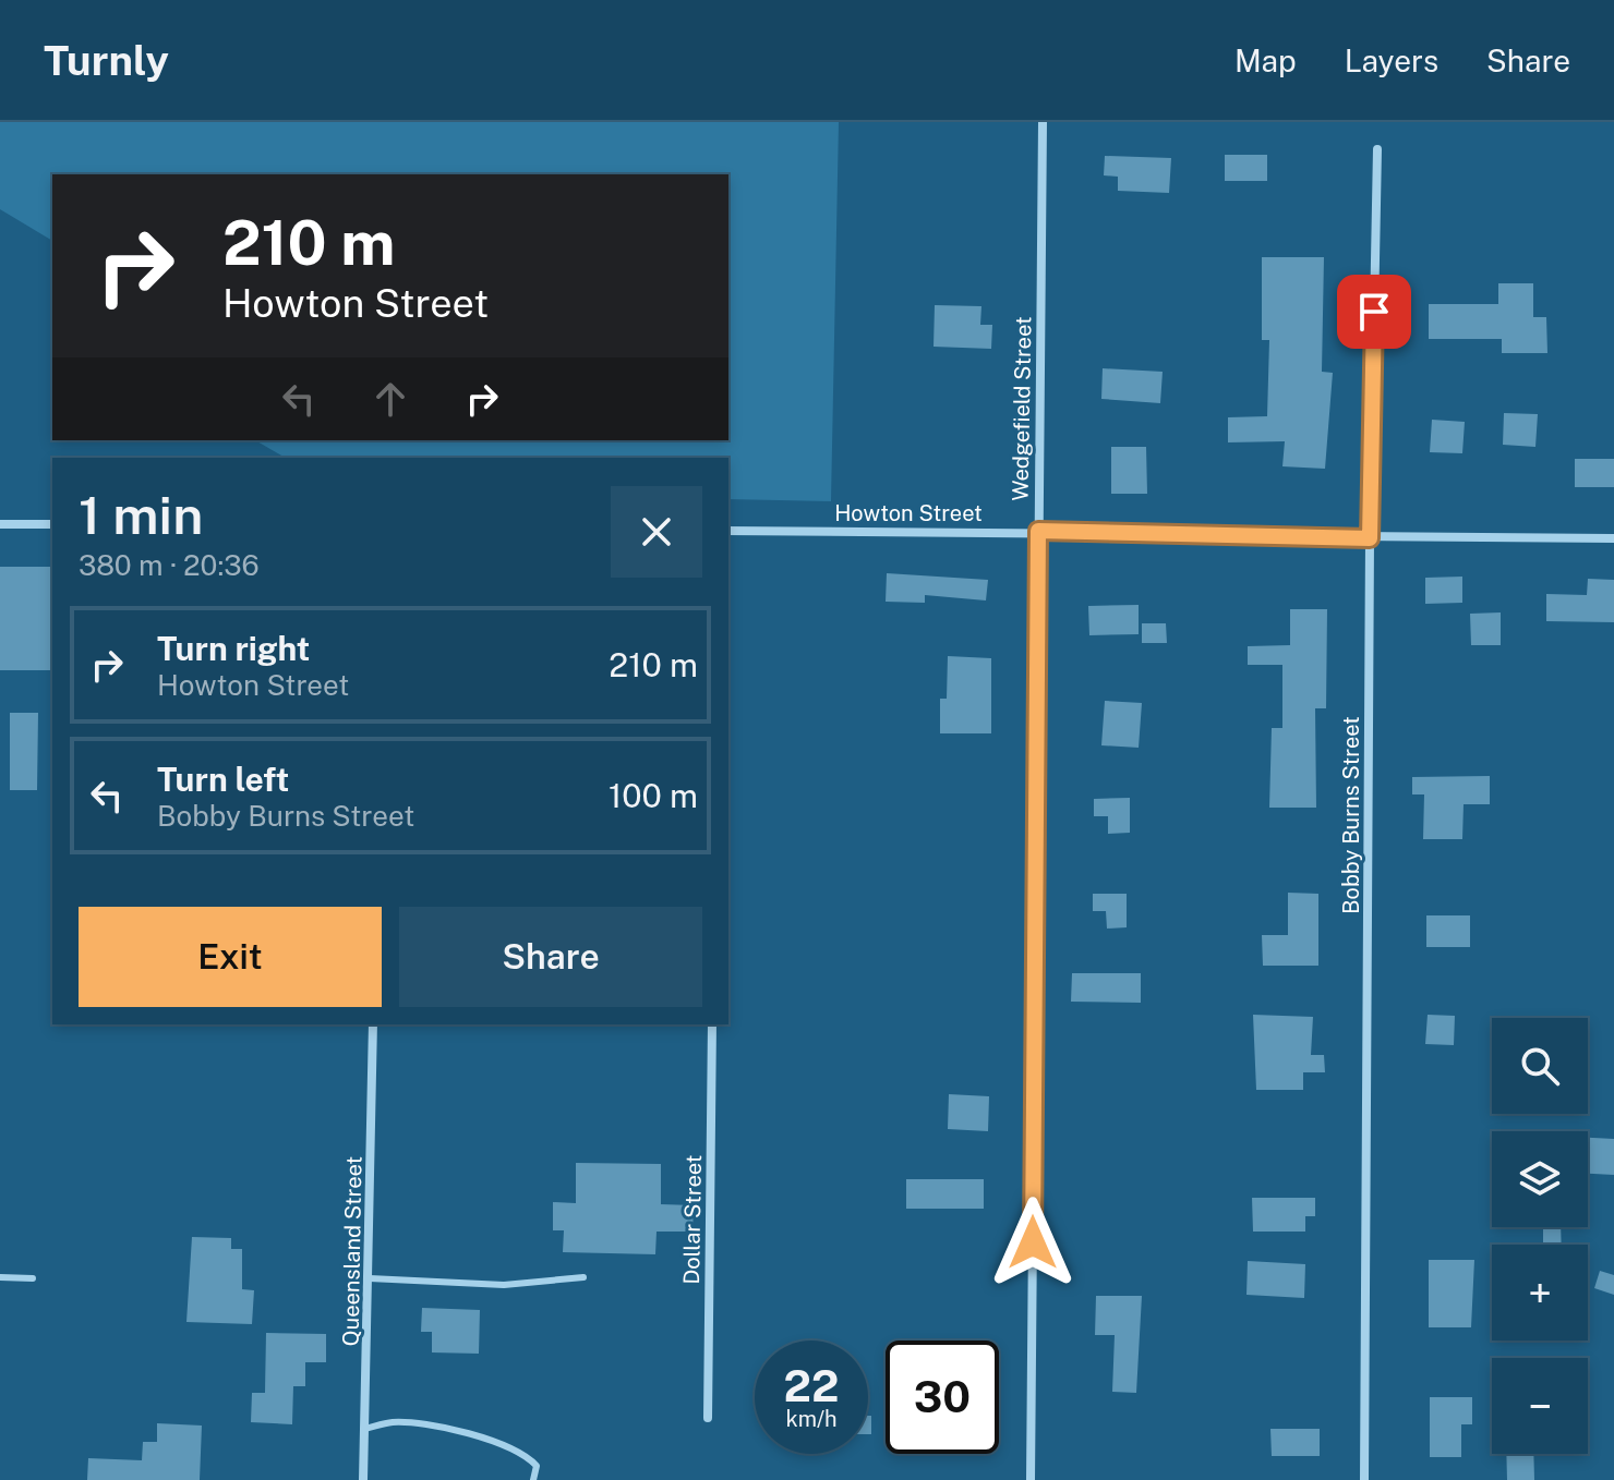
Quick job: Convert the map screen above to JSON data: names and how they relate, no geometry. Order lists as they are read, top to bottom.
{
  "streets": {
    "street": [
      "Wedgefield Street",
      "Howton Street",
      "Bobby Burns Street",
      "Dollar Street",
      "Queensland Street"
    ]
  },
  "crossings": [
    ["Wedgefield Street", "Howton Street"],
    ["Howton Street", "Bobby Burns Street"]
  ],
  "page": {
    "header": "Turnly",
    "nav": ["Map", "Layers", "Share"],
    "turn": ["210 m", "Howton Street"],
    "heading": ["1 min", "380 m · 20:36"],
    "list": [
      {
        "name": "Turn right",
        "note": "Howton Street",
        "value": "210 m"
      },
      {
        "name": "Turn left",
        "note": "Bobby Burns Street",
        "value": "100 m"
      }
    ],
    "buttons": ["Exit", "Share"],
    "map_buttons": ["+", "−"],
    "speed": "22 km/h",
    "limit": "30"
  }
}
